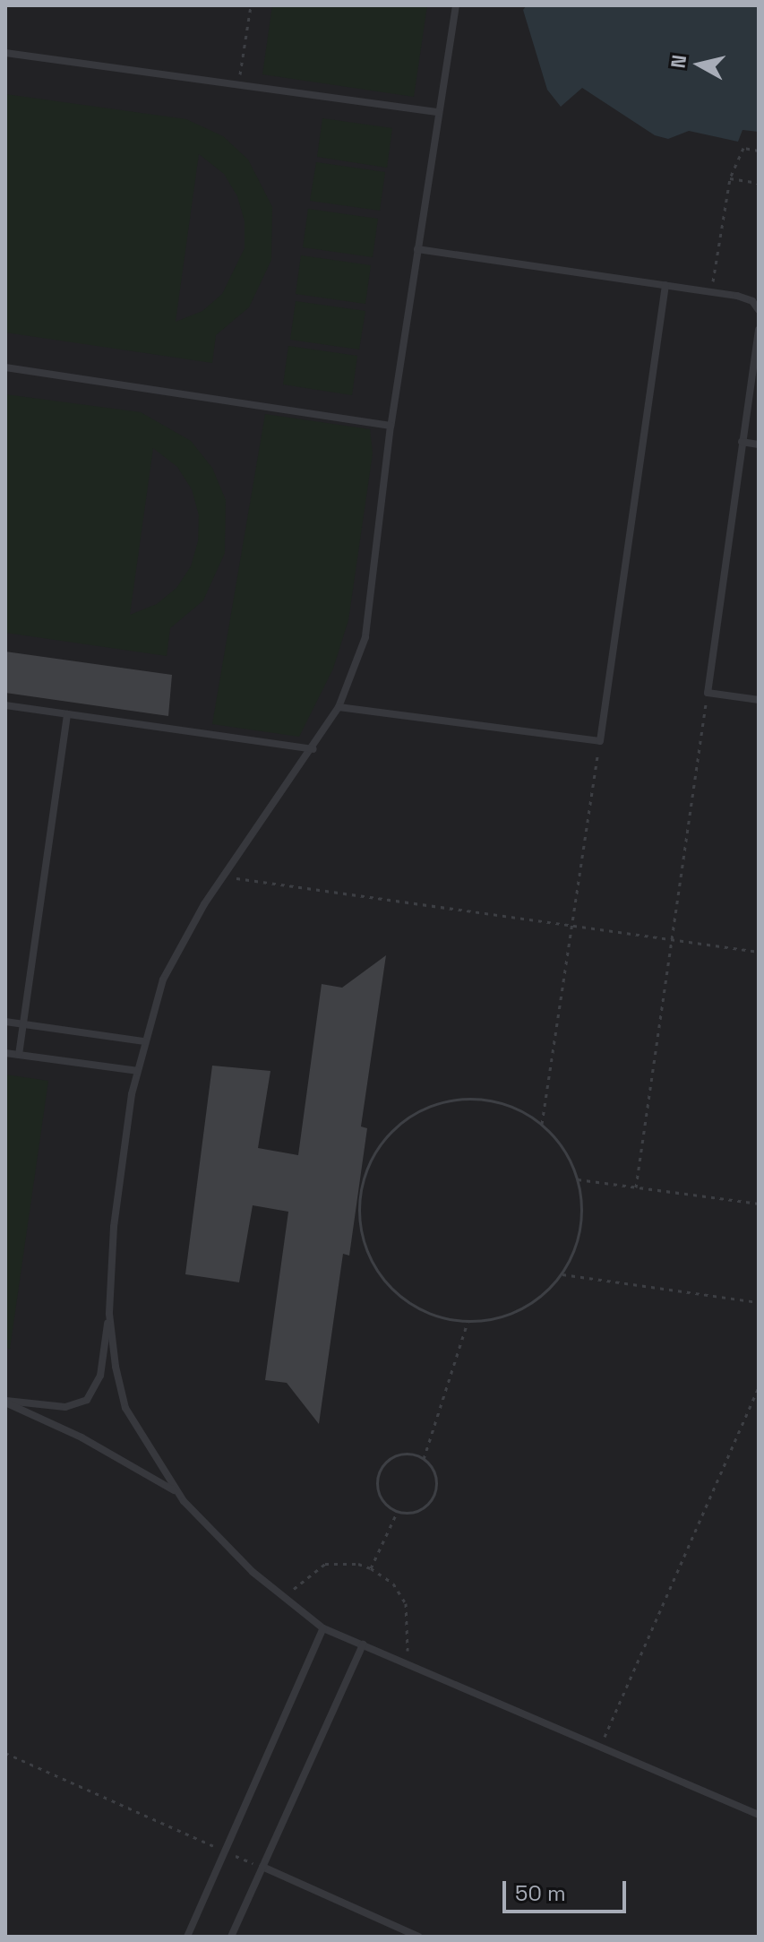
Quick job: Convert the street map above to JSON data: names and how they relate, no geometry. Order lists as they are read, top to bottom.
{
  "scale_bar": "50 m",
  "north": "left"
}
